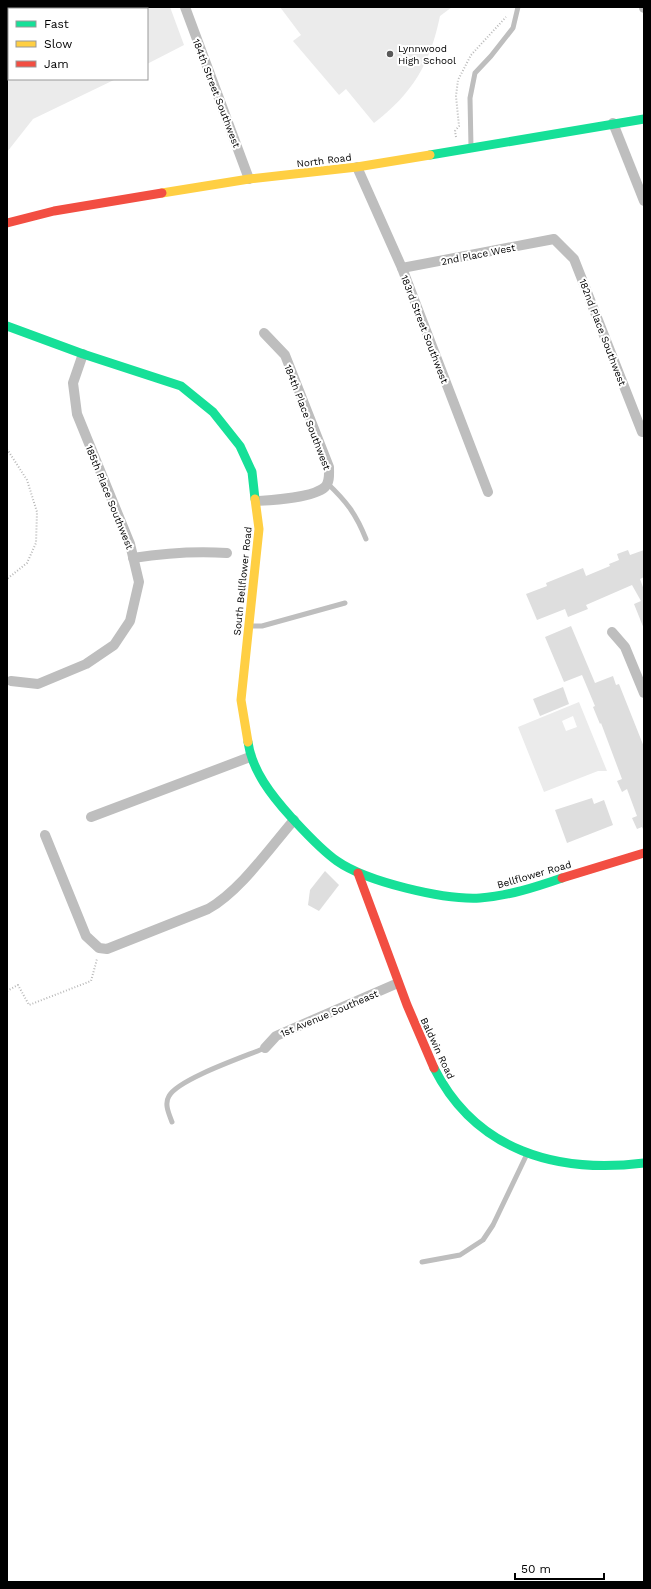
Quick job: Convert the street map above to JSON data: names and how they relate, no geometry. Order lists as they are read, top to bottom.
{
  "streets": {
    "street": [
      "184th Street Southwest",
      "North Road",
      "2nd Place West",
      "183rd Street Southwest",
      "182nd Place Southwest",
      "184th Place Southwest",
      "185th Place Southwest",
      "South Bellflower Road",
      "Bellflower Road",
      "1st Avenue Southeast",
      "Baldwin Road"
    ]
  },
  "crossings": [
    ["184th Street Southwest", "North Road"],
    ["North Road", "183rd Street Southwest"],
    ["2nd Place West", "183rd Street Southwest"],
    ["2nd Place West", "182nd Place Southwest"],
    ["184th Place Southwest", "South Bellflower Road"],
    ["185th Place Southwest", "South Bellflower Road"],
    ["South Bellflower Road", "Bellflower Road"],
    ["South Bellflower Road", "Baldwin Road"],
    ["Bellflower Road", "Baldwin Road"],
    ["1st Avenue Southeast", "Baldwin Road"]
  ],
  "places": ["Lynnwood High School"],
  "legend": ["Fast", "Slow", "Jam"],
  "scale_bar": "50 m"
}
